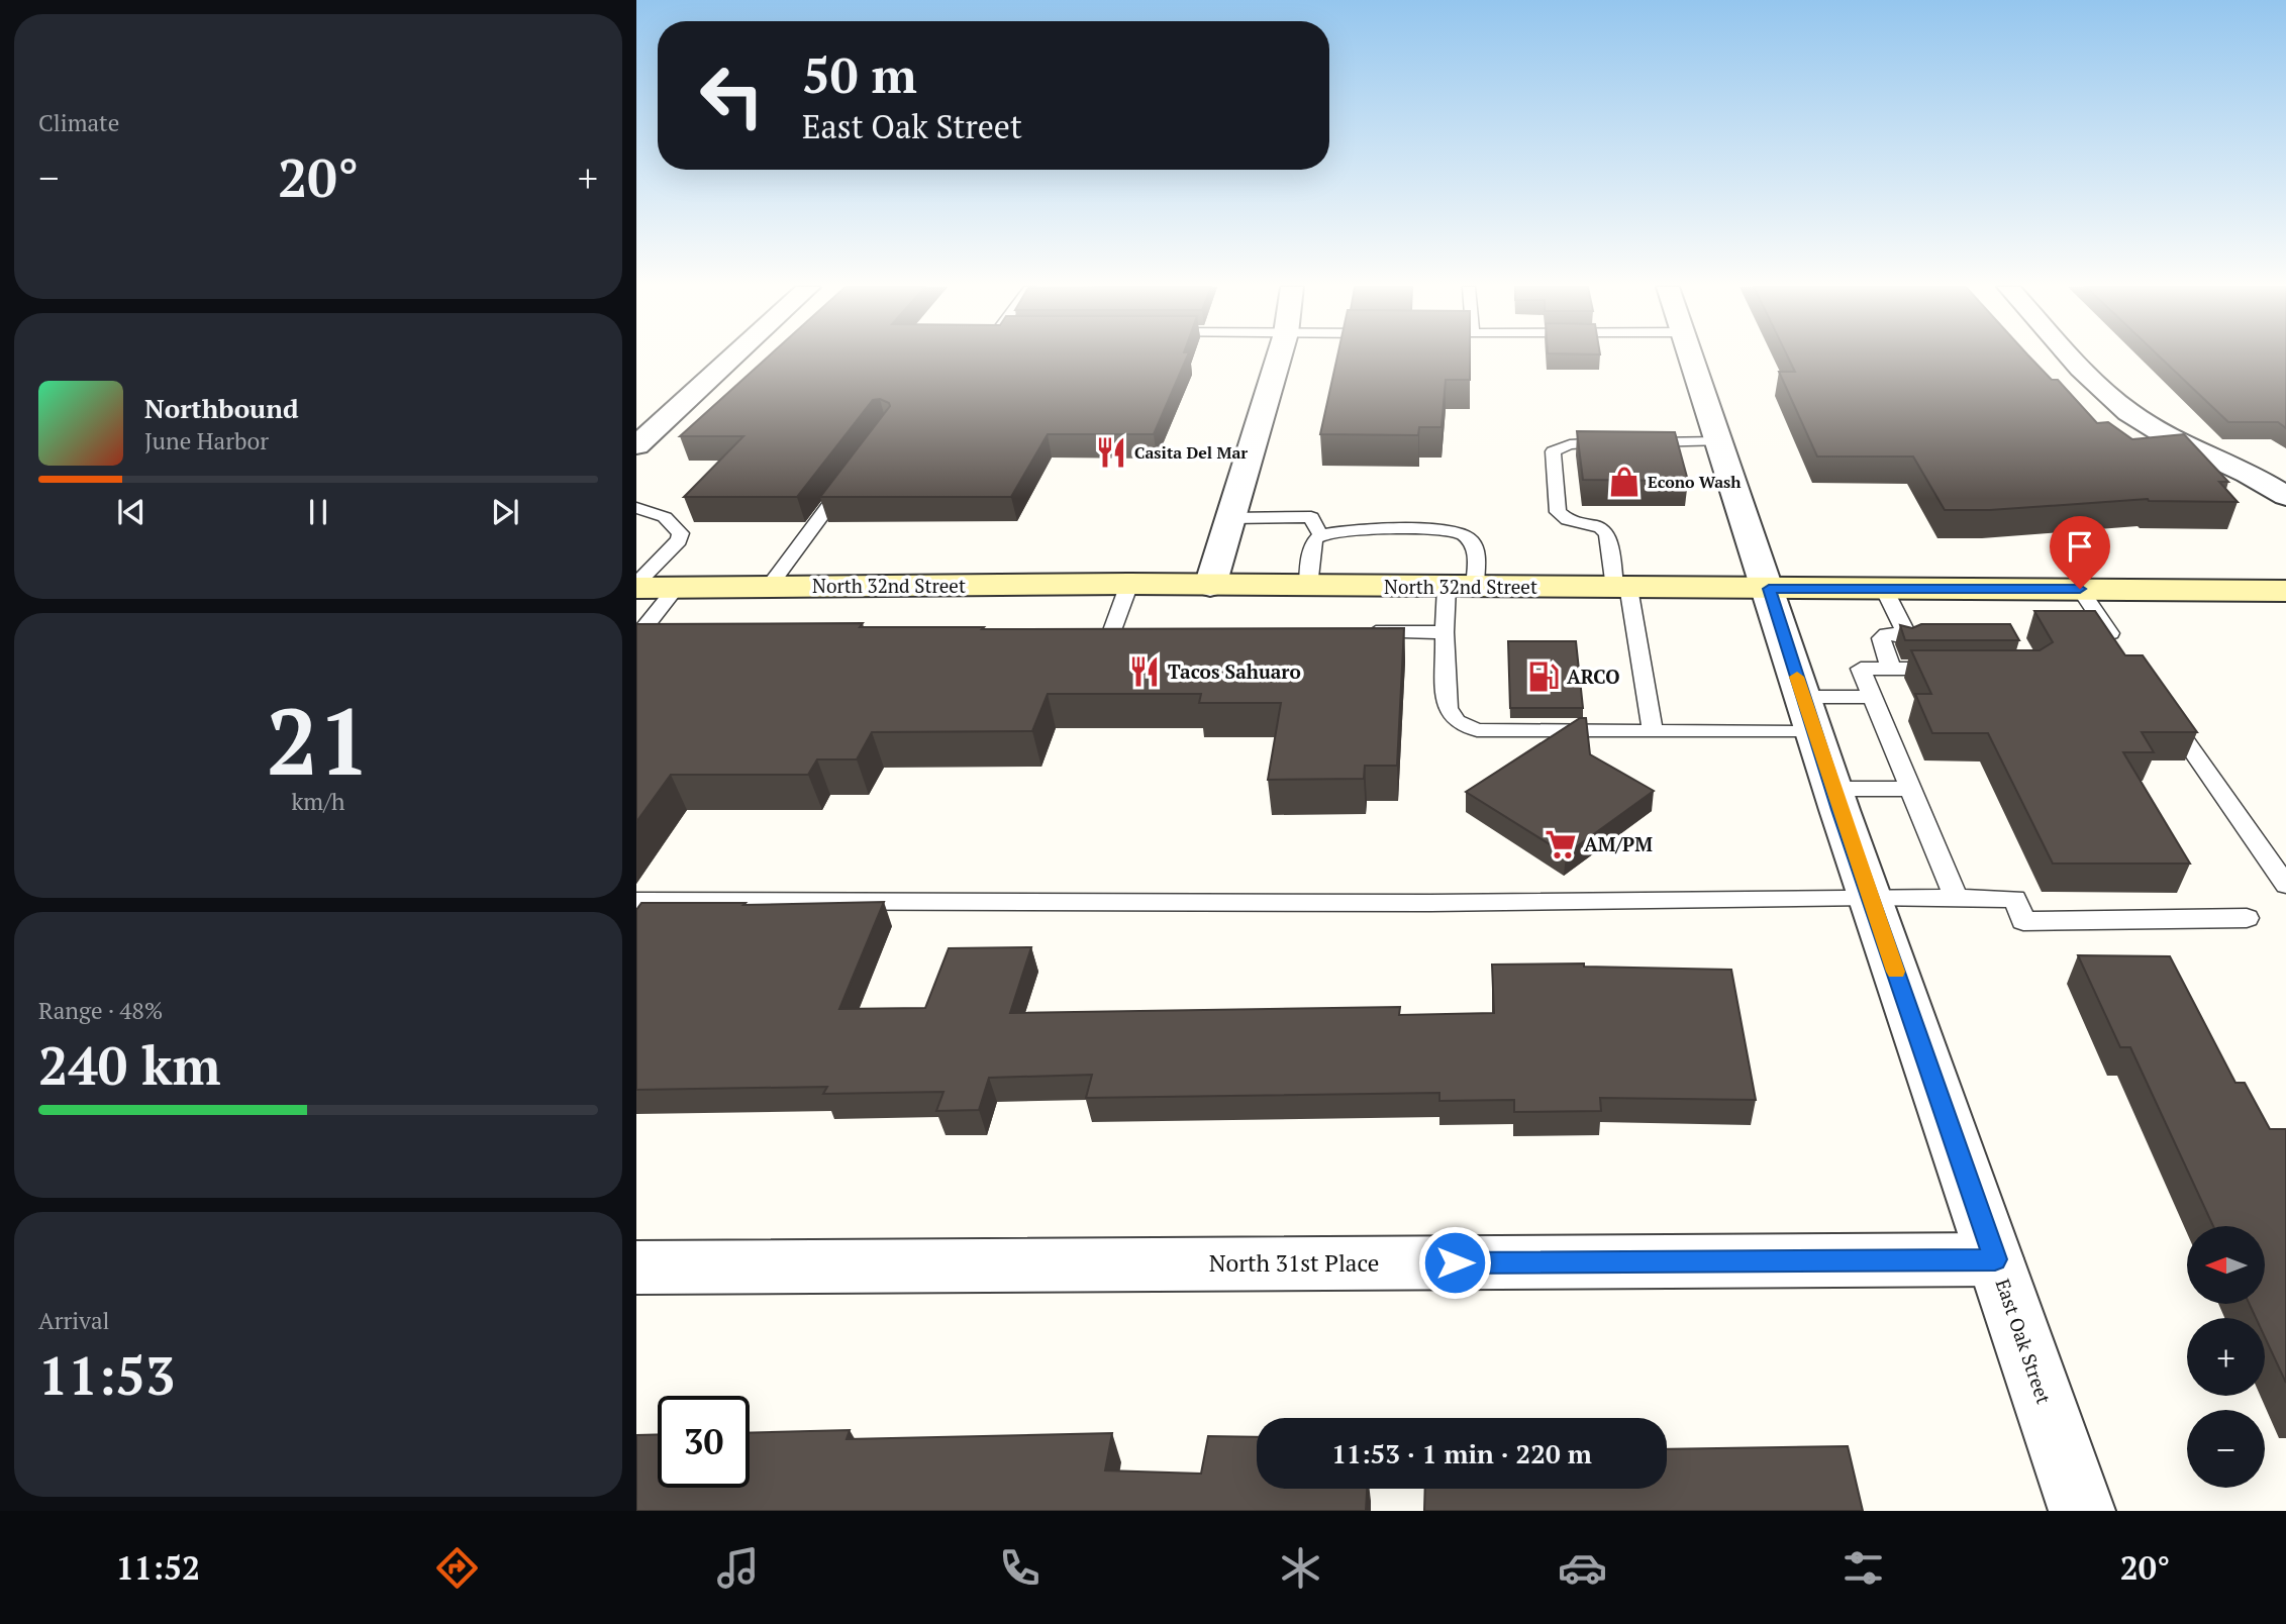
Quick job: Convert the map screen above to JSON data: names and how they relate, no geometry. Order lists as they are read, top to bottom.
{
  "streets": {
    "main road": ["North 32nd Street"],
    "street": ["North 31st Place", "East Oak Street"]
  },
  "crossings": [
    ["North 32nd Street", "East Oak Street"],
    ["North 31st Place", "East Oak Street"]
  ],
  "places": {
    "restaurant": ["Casita Del Mar", "Tacos Sahuaro"],
    "shop": ["Econo Wash"],
    "fuel station": ["ARCO"],
    "supermarket": ["AM/PM"]
  },
  "north": "left",
  "page": {
    "tile": [
      "Climate",
      ["21", "km/h"],
      ["Range · 48%", "240 km"],
      ["Arrival", "11:53"]
    ],
    "turn": ["50 m", "East Oak Street"],
    "heat": ["−", "20°", "+"],
    "song": ["Northbound", "June Harbor"],
    "map_buttons": ["+", "−"],
    "limit": "30",
    "trip": "11:53 · 1 min · 220 m",
    "tabs": ["11:52", "20°"]
  }
}
